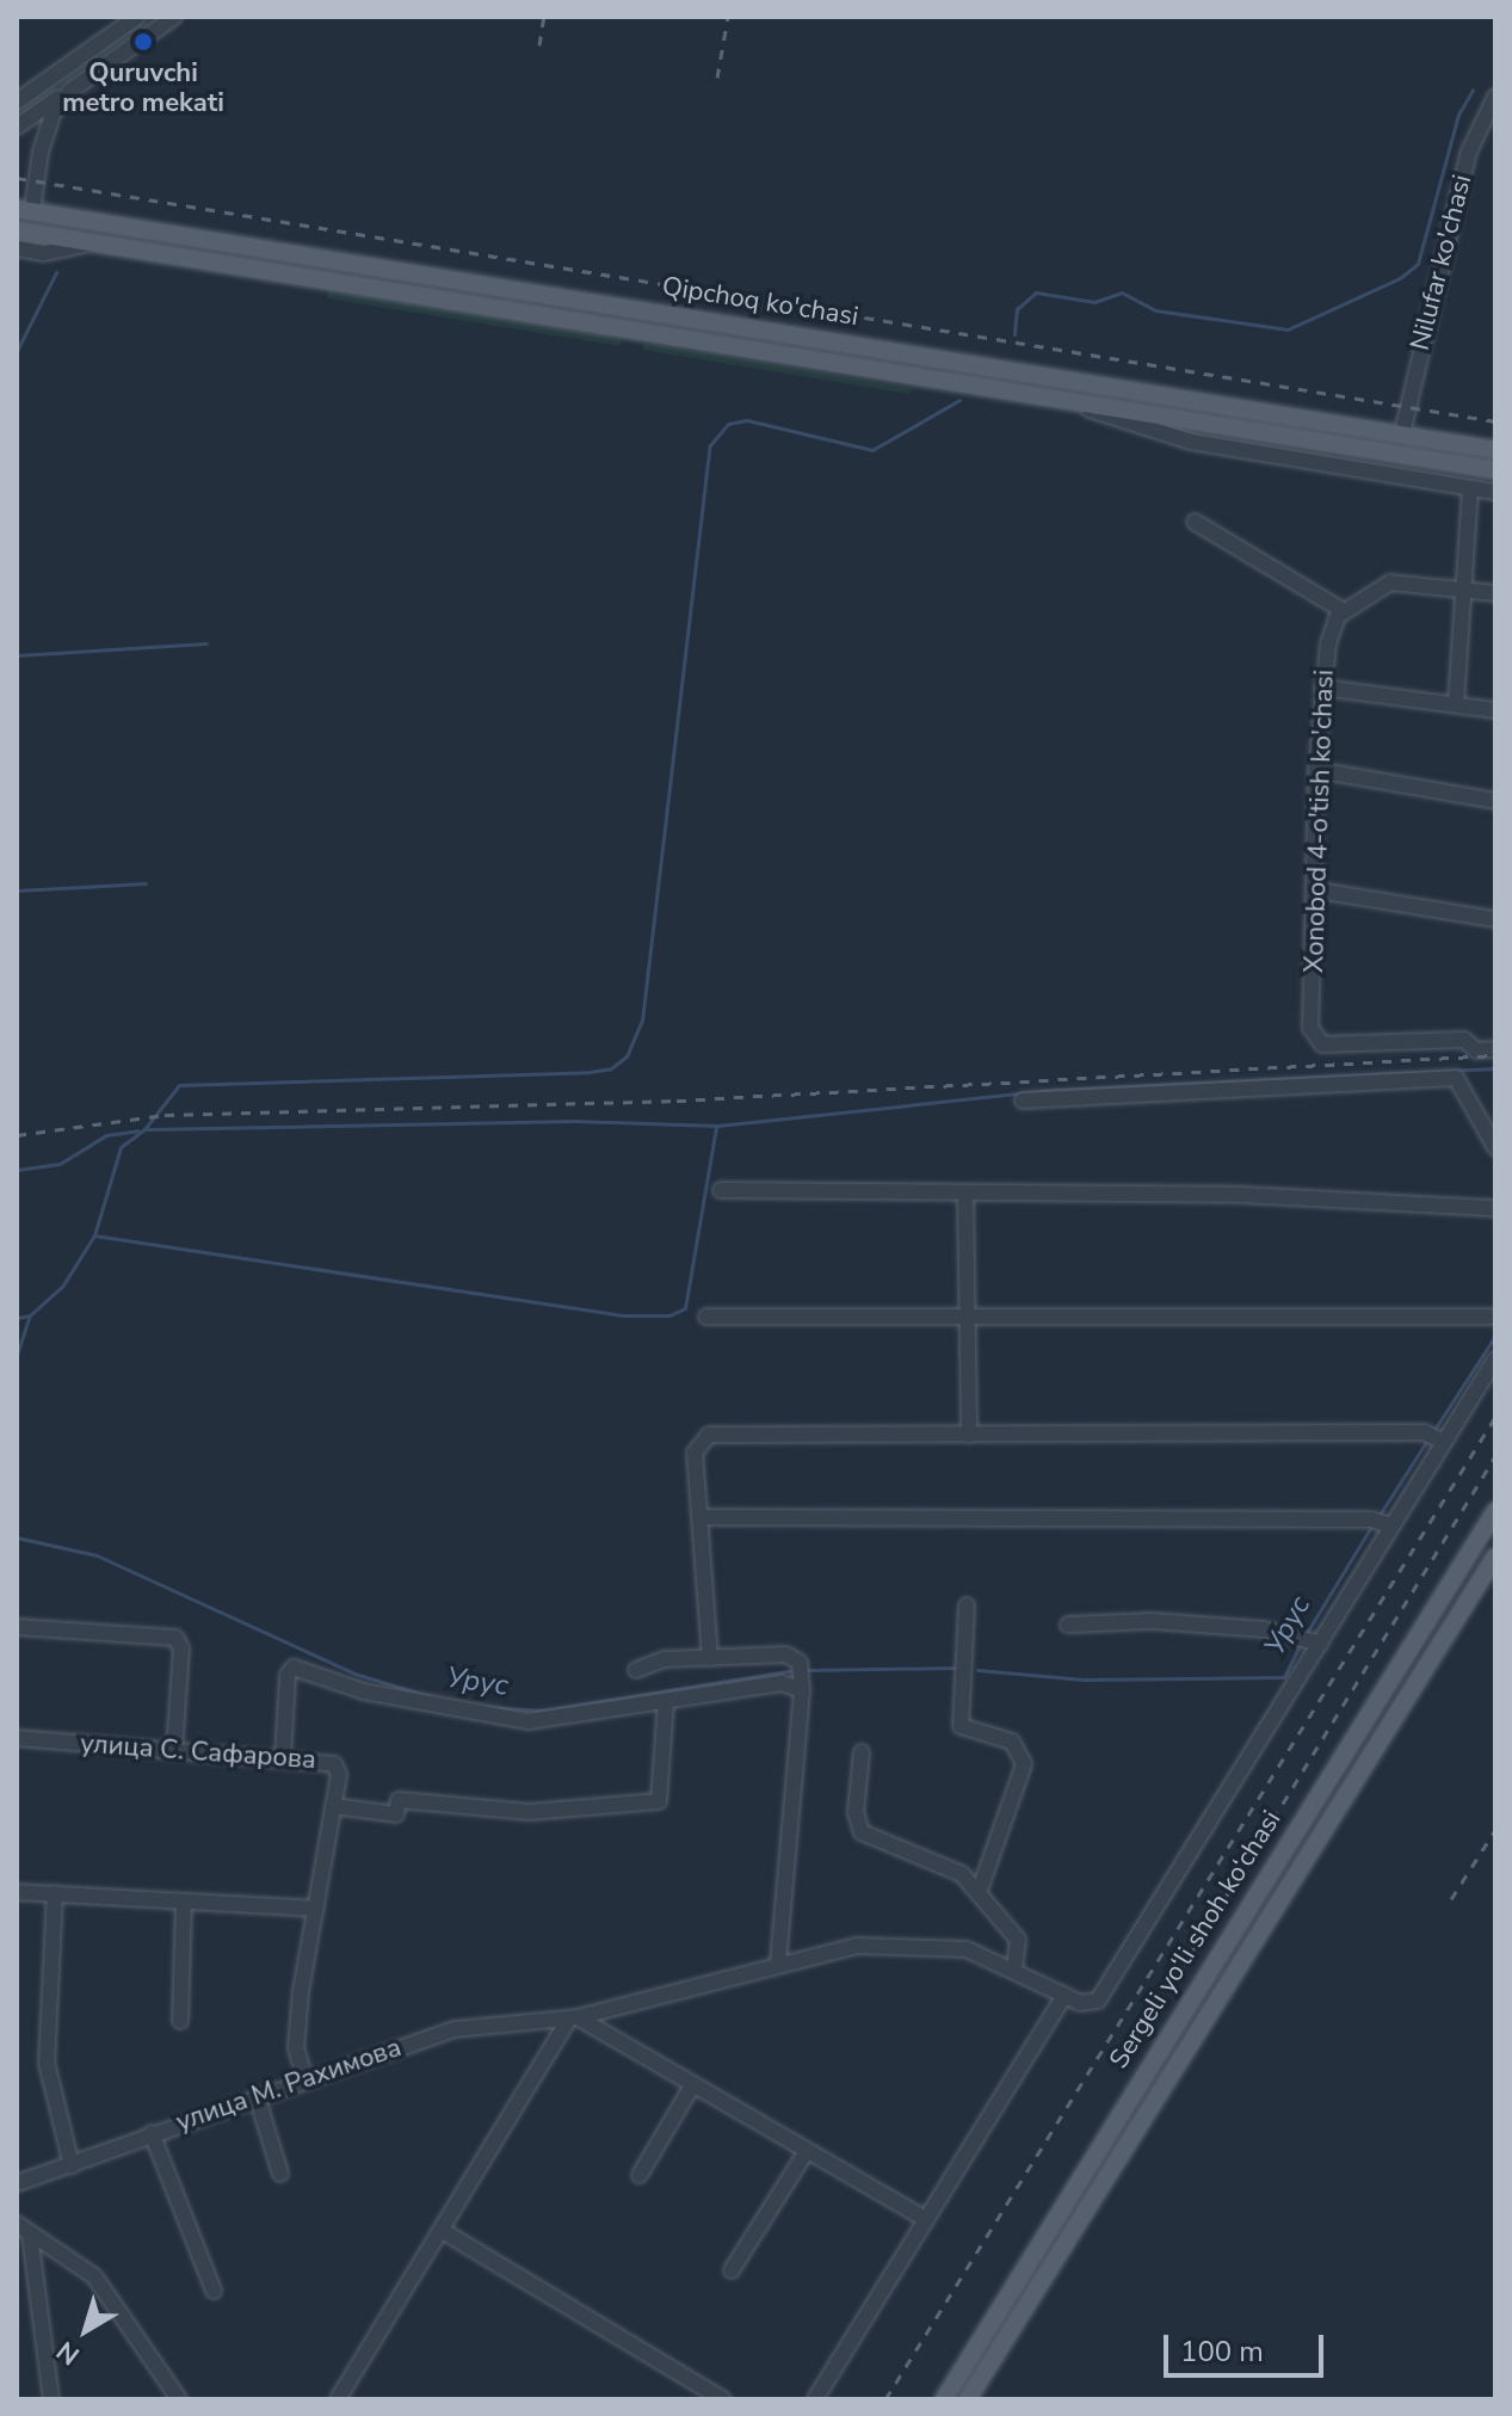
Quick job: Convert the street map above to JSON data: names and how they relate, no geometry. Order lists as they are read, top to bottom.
{
  "streets": {
    "main road": ["Qipchoq ko'chasi", "Sergeli yo‘li shoh ko‘chasi"],
    "street": [
      "Nilufar ko'chasi",
      "Xonobod 4-o'tish ko'chasi",
      "улица С. Сафарова",
      "улица М. Рахимова"
    ]
  },
  "crossings": [
    ["Nilufar ko'chasi", "Qipchoq ko'chasi"],
    ["улица С. Сафарова", "улица М. Рахимова"]
  ],
  "water": ["Урус"],
  "places": ["Quruvchi metro mekati"],
  "scale_bar": "100 m",
  "north": "bottom left"
}
